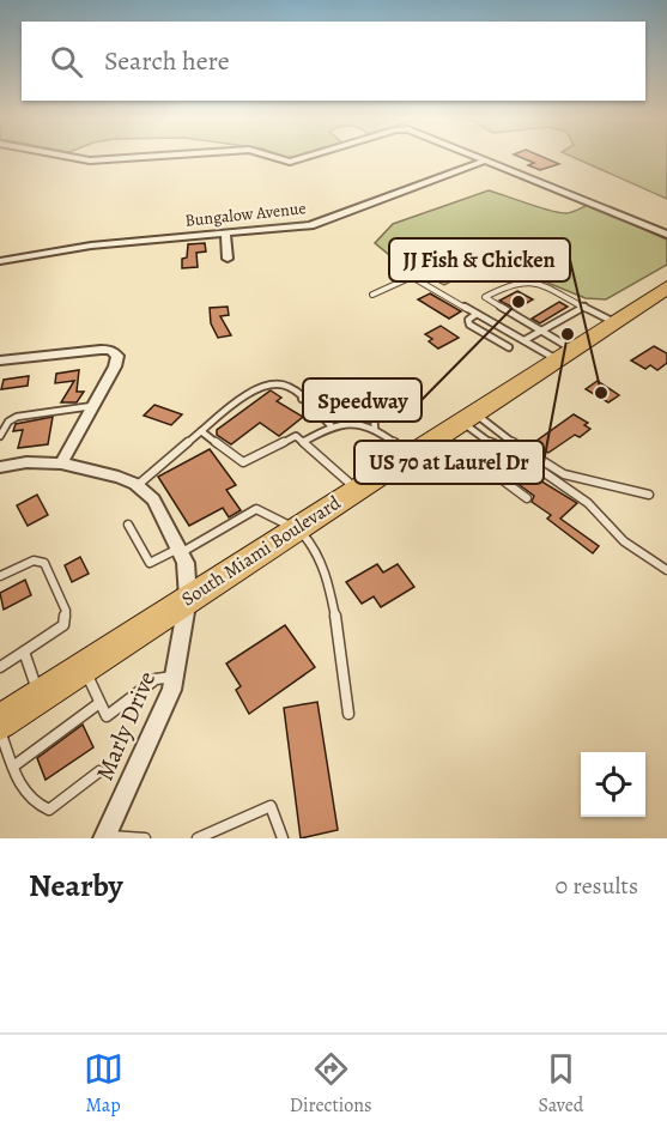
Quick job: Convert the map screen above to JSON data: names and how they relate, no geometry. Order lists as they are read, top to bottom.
{
  "streets": {
    "highway": ["South Miami Boulevard"],
    "street": ["Bungalow Avenue", "Marly Drive"]
  },
  "crossings": [
    ["South Miami Boulevard", "Marly Drive"]
  ],
  "places": ["Speedway", "US 70 at Laurel Dr", "JJ Fish & Chicken"],
  "page": {
    "search": "Search here",
    "heading": ["Nearby", "0 results"],
    "nav": ["Map", "Directions", "Saved"]
  }
}
